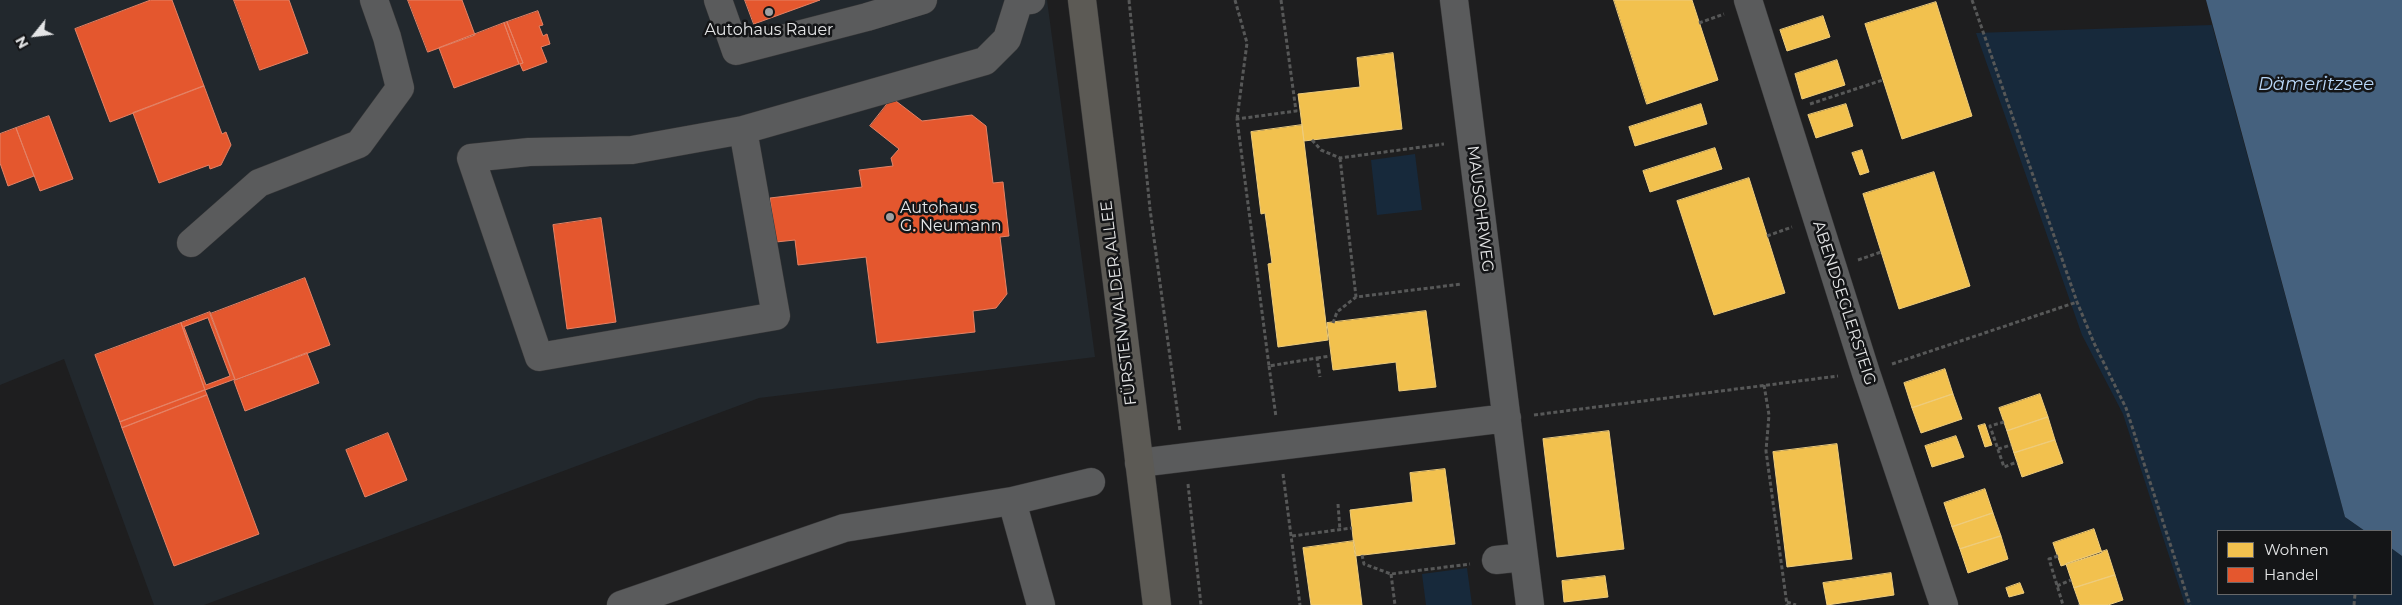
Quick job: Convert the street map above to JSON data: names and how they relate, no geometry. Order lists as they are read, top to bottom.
{
  "streets": {
    "main road": ["FÜRSTENWALDER ALLEE"],
    "street": ["MAUSOHRWEG", "ABENDSEGLERSTEIG"]
  },
  "water": ["Dämeritzsee"],
  "places": ["Autohaus Rauer", "Autohaus G. Neumann"],
  "legend": ["Wohnen", "Handel"],
  "north": "bottom left"
}
